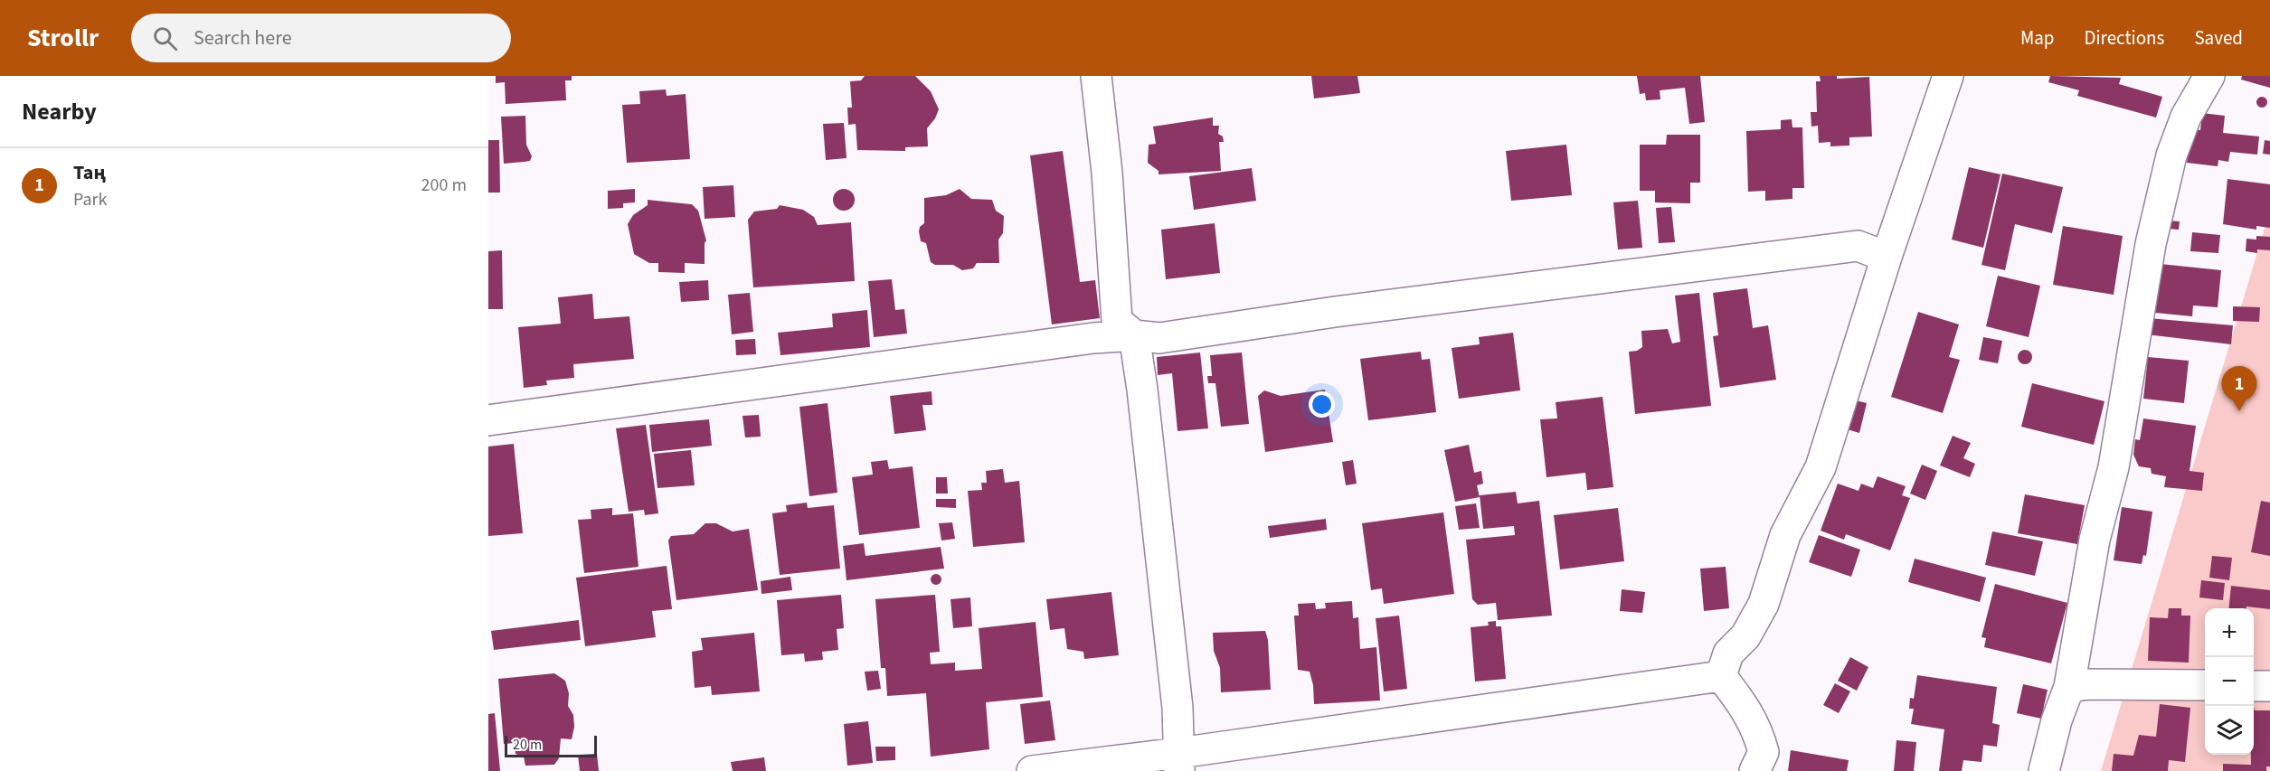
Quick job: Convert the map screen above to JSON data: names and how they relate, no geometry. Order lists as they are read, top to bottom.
{
  "scale_bar": "20 m",
  "page": {
    "header": "Strollr",
    "search": "Search here",
    "nav": ["Map", "Directions", "Saved"],
    "heading": "Nearby",
    "list": [
      {
        "mark": "1",
        "name": "Таң",
        "note": "Park",
        "value": "200 m"
      }
    ],
    "pins": "1",
    "map_buttons": ["+", "−"],
    "scale": "20 m"
  }
}
